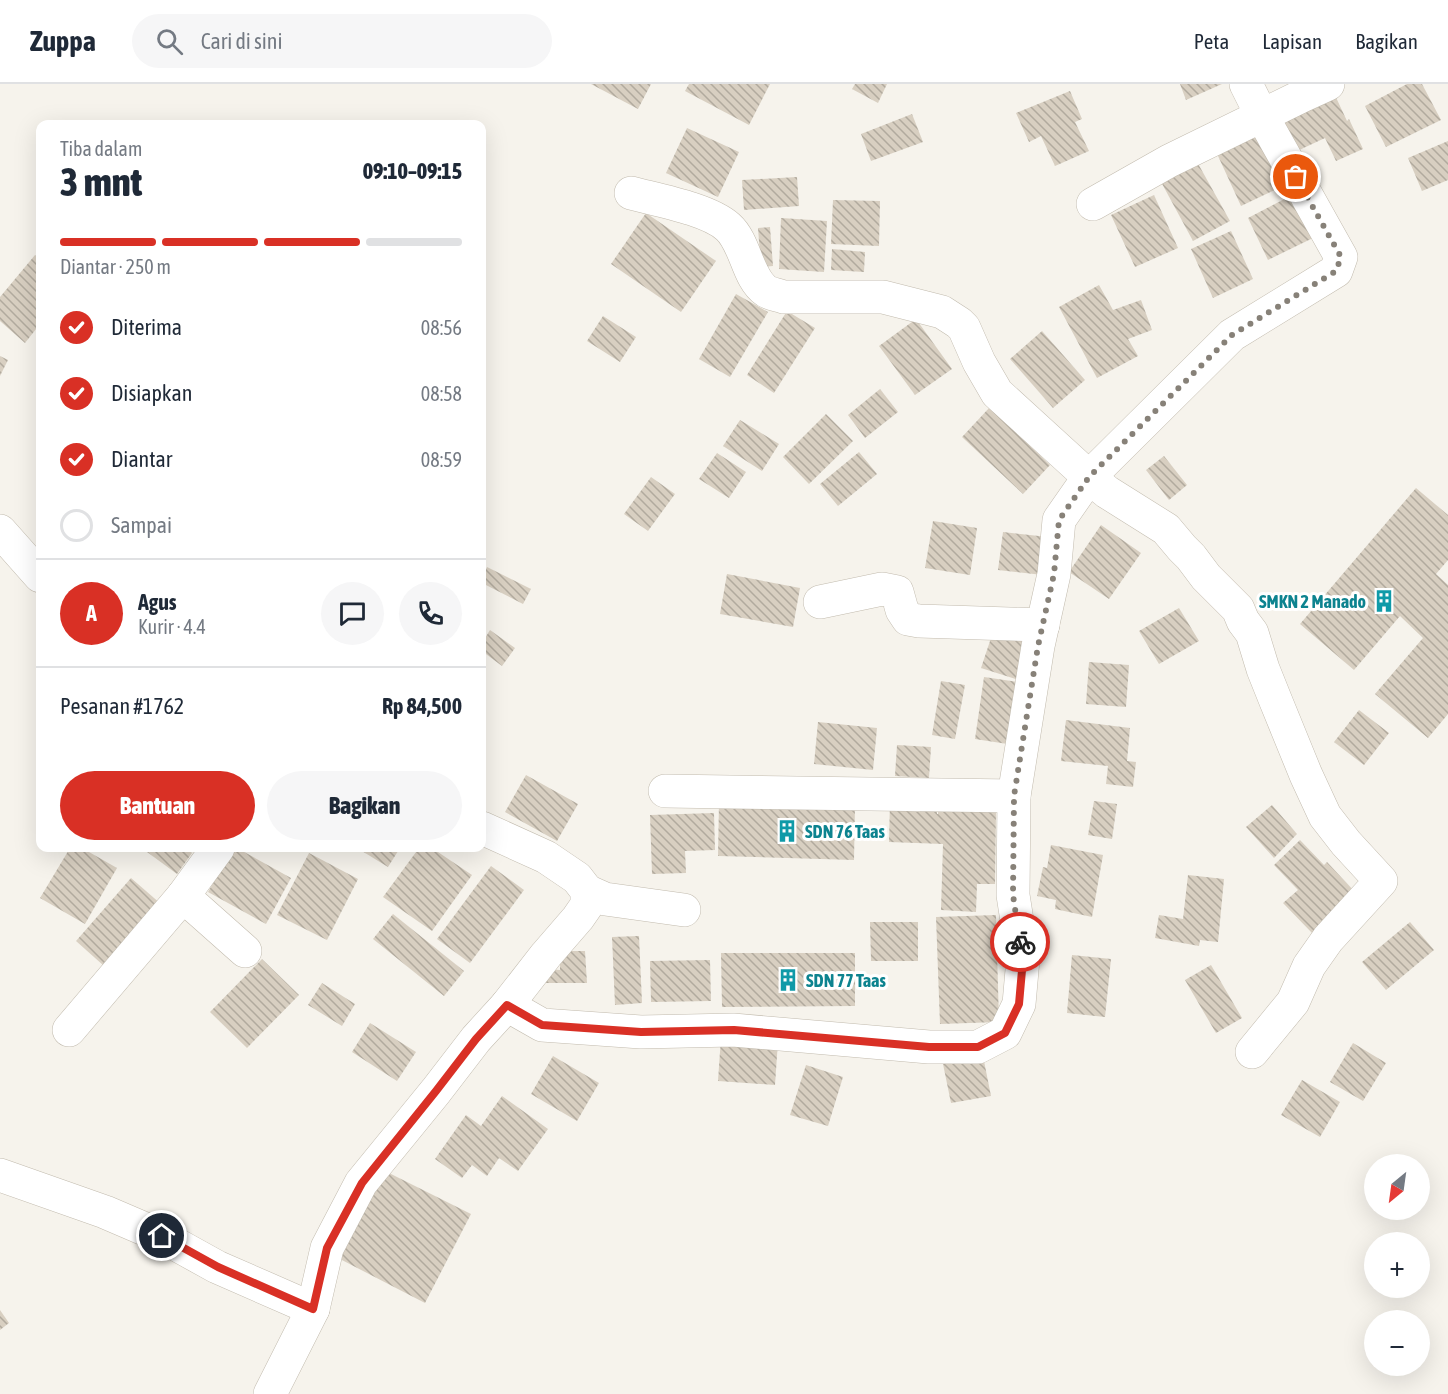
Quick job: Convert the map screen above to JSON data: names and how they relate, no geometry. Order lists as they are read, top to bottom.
{
  "places": {
    "building": ["SMKN 2 Manado", "SDN 76 Taas", "SDN 77 Taas"]
  },
  "north": "bottom left",
  "page": {
    "header": "Zuppa",
    "search": "Cari di sini",
    "nav": ["Peta", "Lapisan", "Bagikan"],
    "heading": ["3 mnt", "Tiba dalam", "09:10–09:15"],
    "panel": [
      "Agus",
      "Kurir · 4.4",
      "Pesanan #1762",
      "Rp 84,500"
    ],
    "bar": "Diantar · 250 m",
    "list": [
      ["Diterima", "08:56"],
      ["Disiapkan", "08:58"],
      ["Diantar", "08:59"],
      "Sampai"
    ],
    "round": "A",
    "buttons": ["Bantuan", "Bagikan"],
    "map_buttons": ["+", "−"]
  }
}
